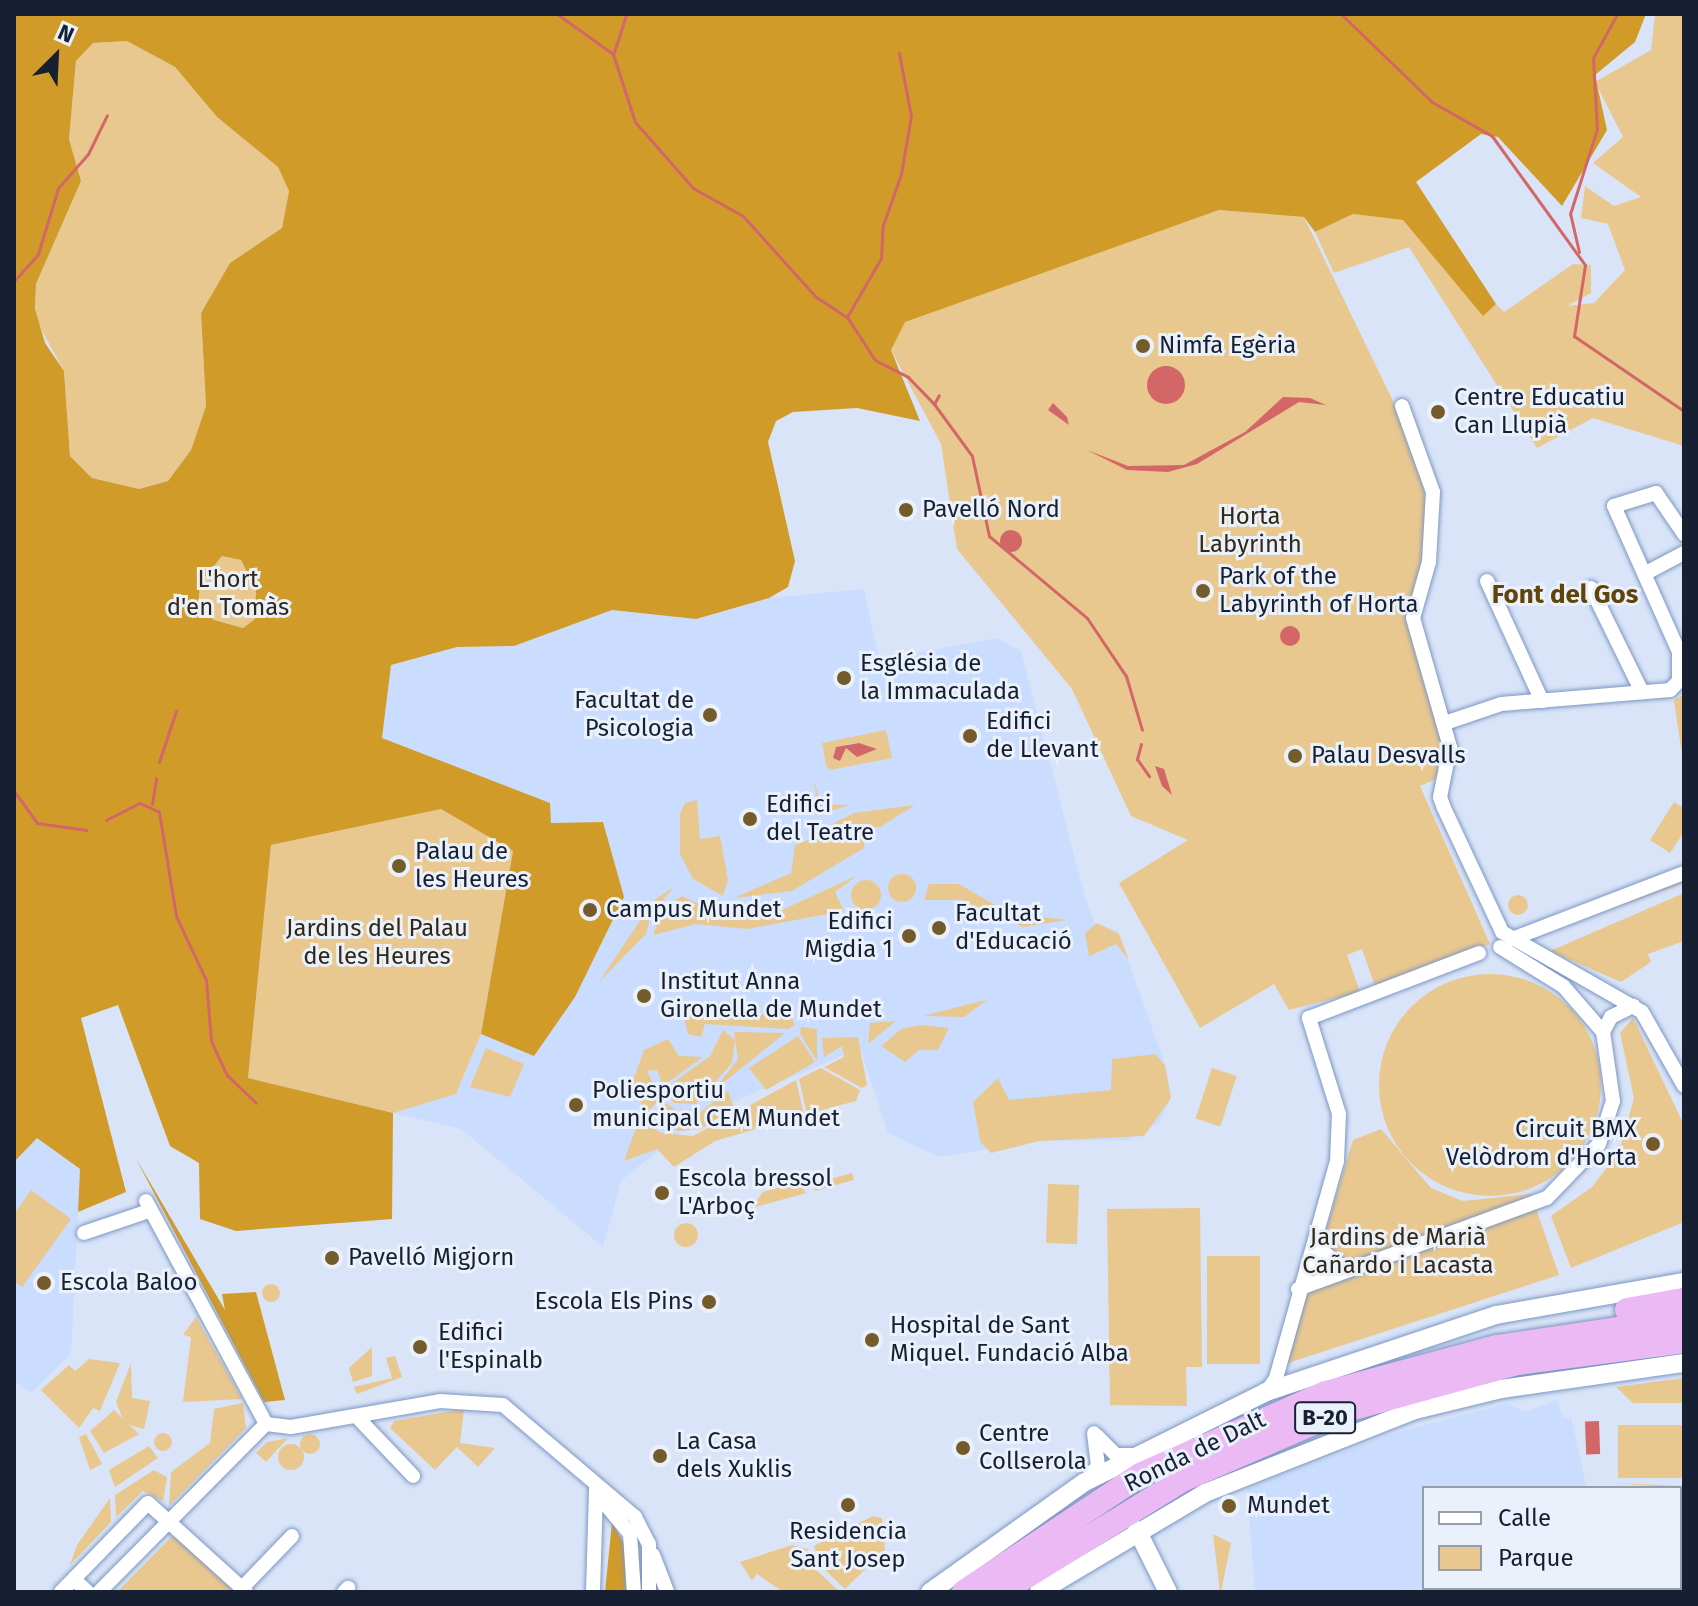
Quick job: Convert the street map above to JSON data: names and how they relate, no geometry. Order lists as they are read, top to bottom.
{
  "streets": {
    "highway": ["B-20", "Ronda de Dalt"]
  },
  "districts": ["Font del Gos"],
  "parks": [
    "Horta Labyrinth",
    "L'hort d'en Tomàs",
    "Jardins del Palau de les Heures",
    "Jardins de Marià Cañardo i Lacasta"
  ],
  "places": [
    "Nimfa Egèria",
    "Centre Educatiu Can Llupià",
    "Pavelló Nord",
    "Park of the Labyrinth of Horta",
    "Església de la Immaculada",
    "Facultat de Psicologia",
    "Edifici de Llevant",
    "Palau Desvalls",
    "Edifici del Teatre",
    "Palau de les Heures",
    "Campus Mundet",
    "Facultat d'Educació",
    "Edifici Migdia 1",
    "Institut Anna Gironella de Mundet",
    "Poliesportiu municipal CEM Mundet",
    "Circuit BMX Velòdrom d'Horta",
    "Escola bressol L'Arboç",
    "Pavelló Migjorn",
    "Escola Baloo",
    "Escola Els Pins",
    "Hospital de Sant Miquel. Fundació Alba",
    "Edifici l'Espinalb",
    "Centre Collserola",
    "La Casa dels Xuklis",
    "Residencia Sant Josep",
    "Mundet"
  ],
  "legend": ["Calle", "Parque"],
  "north": "top right"
}
